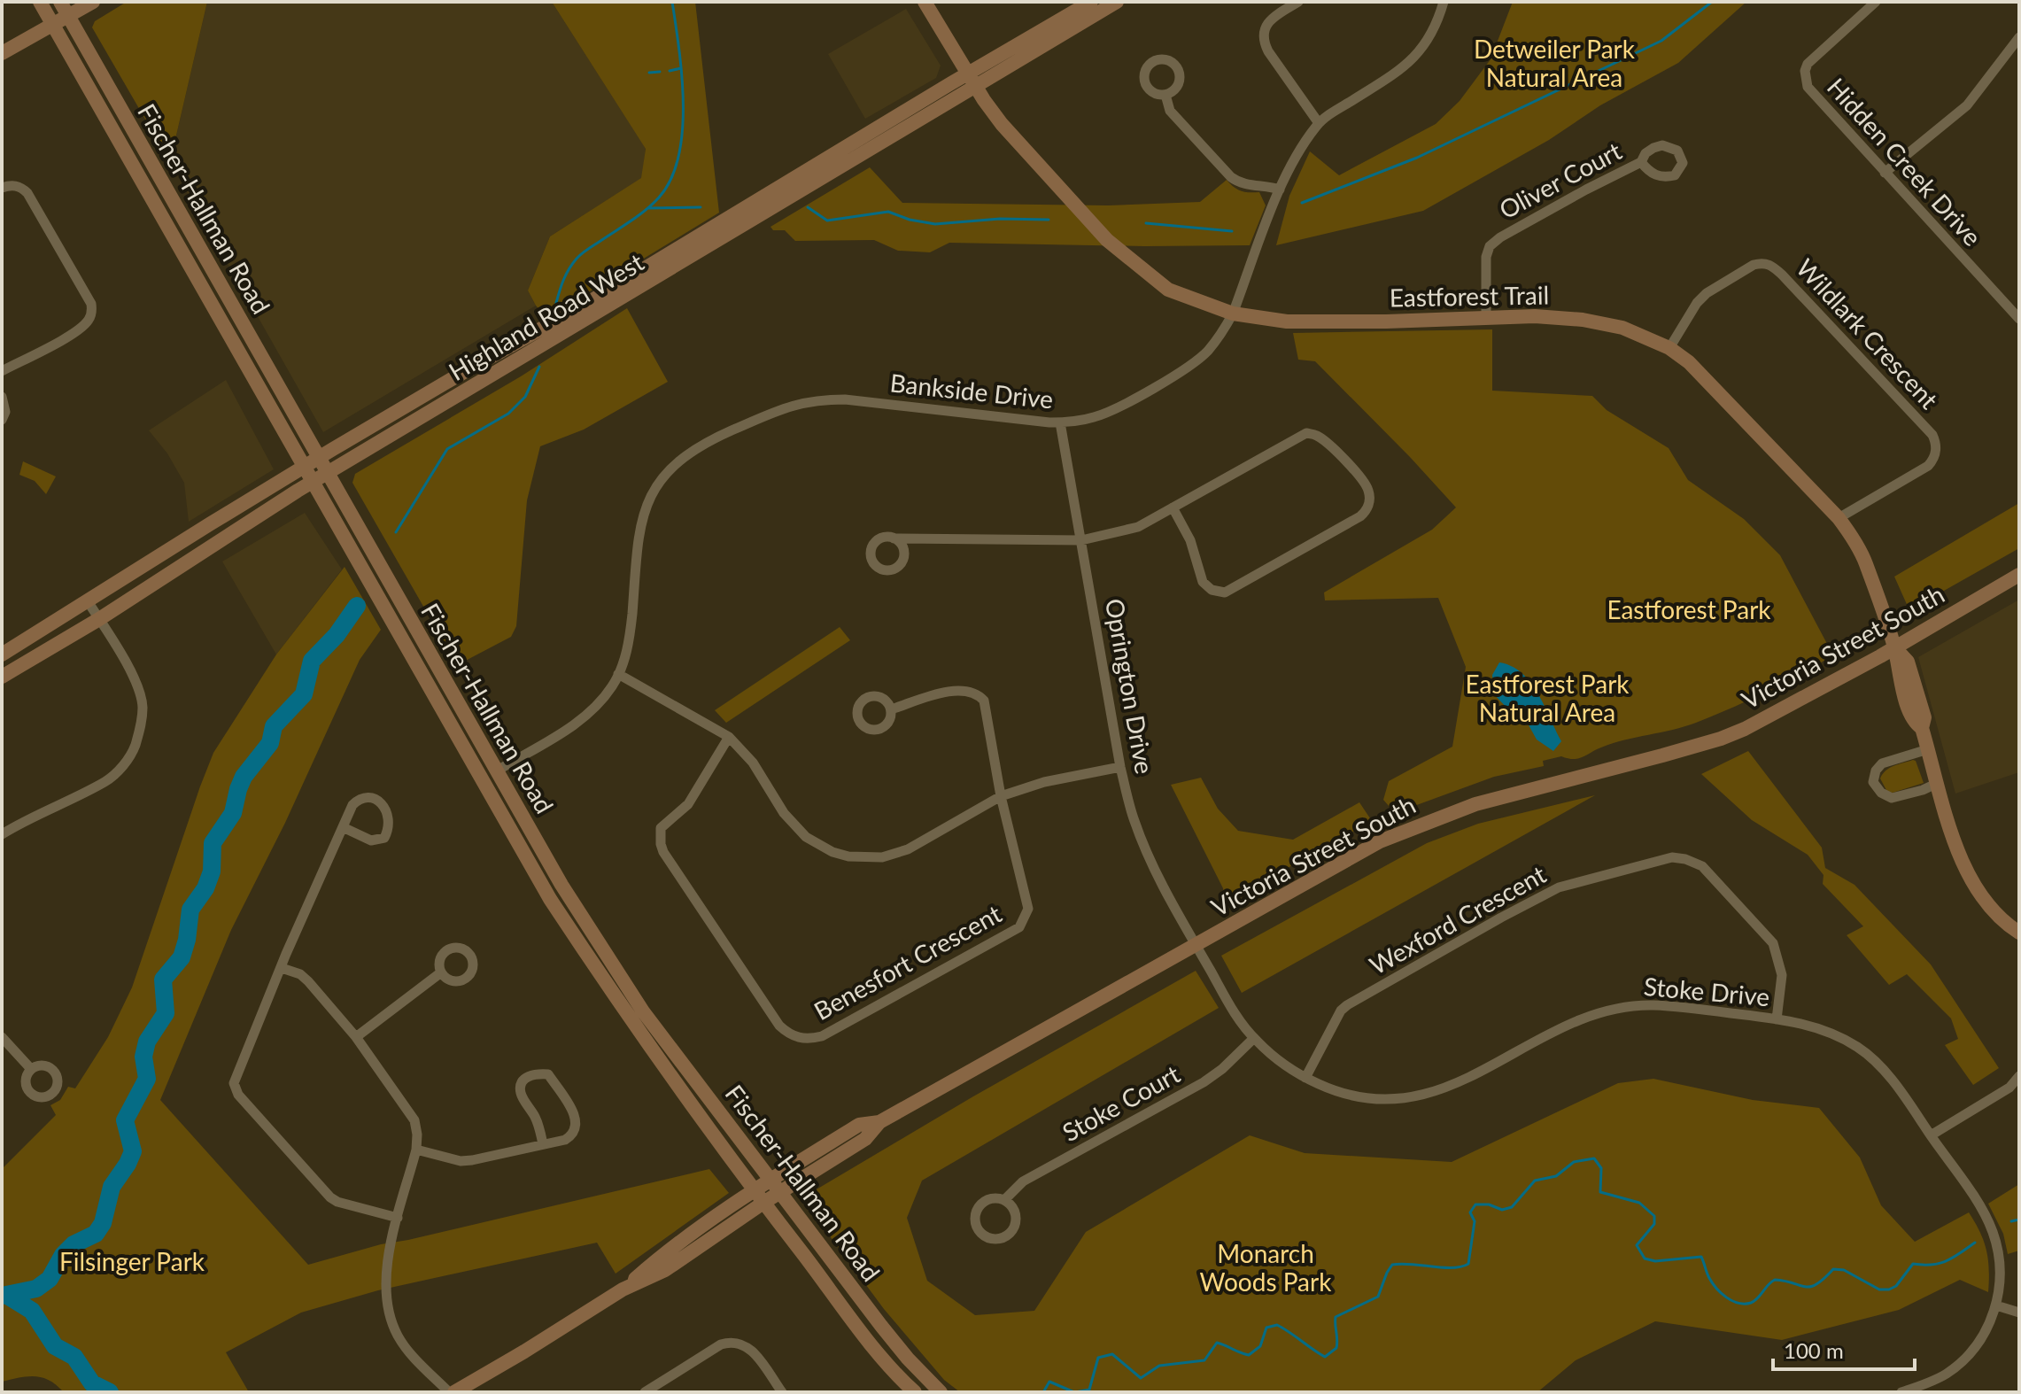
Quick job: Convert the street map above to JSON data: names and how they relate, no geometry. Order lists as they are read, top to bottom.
{
  "streets": {
    "main road": [
      "Fischer-Hallman Road",
      "Eastforest Trail",
      "Highland Road West",
      "Victoria Street South"
    ],
    "street": [
      "Hidden Creek Drive",
      "Oliver Court",
      "Wildlark Crescent",
      "Bankside Drive",
      "Oprington Drive",
      "Wexford Crescent",
      "Benesfort Crescent",
      "Stoke Drive",
      "Stoke Court"
    ]
  },
  "crossings": [
    ["Oliver Court", "Eastforest Trail"],
    ["Fischer-Hallman Road", "Highland Road West"],
    ["Fischer-Hallman Road", "Bankside Drive"],
    ["Fischer-Hallman Road", "Victoria Street South"],
    ["Eastforest Trail", "Highland Road West"],
    ["Eastforest Trail", "Wildlark Crescent"],
    ["Eastforest Trail", "Bankside Drive"],
    ["Eastforest Trail", "Victoria Street South"],
    ["Bankside Drive", "Oprington Drive"],
    ["Victoria Street South", "Oprington Drive"],
    ["Victoria Street South", "Stoke Drive"],
    ["Oprington Drive", "Stoke Drive"],
    ["Wexford Crescent", "Stoke Drive"],
    ["Stoke Drive", "Stoke Court"]
  ],
  "parks": [
    "Detweiler Park Natural Area",
    "Eastforest Park",
    "Eastforest Park Natural Area",
    "Monarch Woods Park",
    "Filsinger Park"
  ],
  "scale_bar": "100 m"
}
